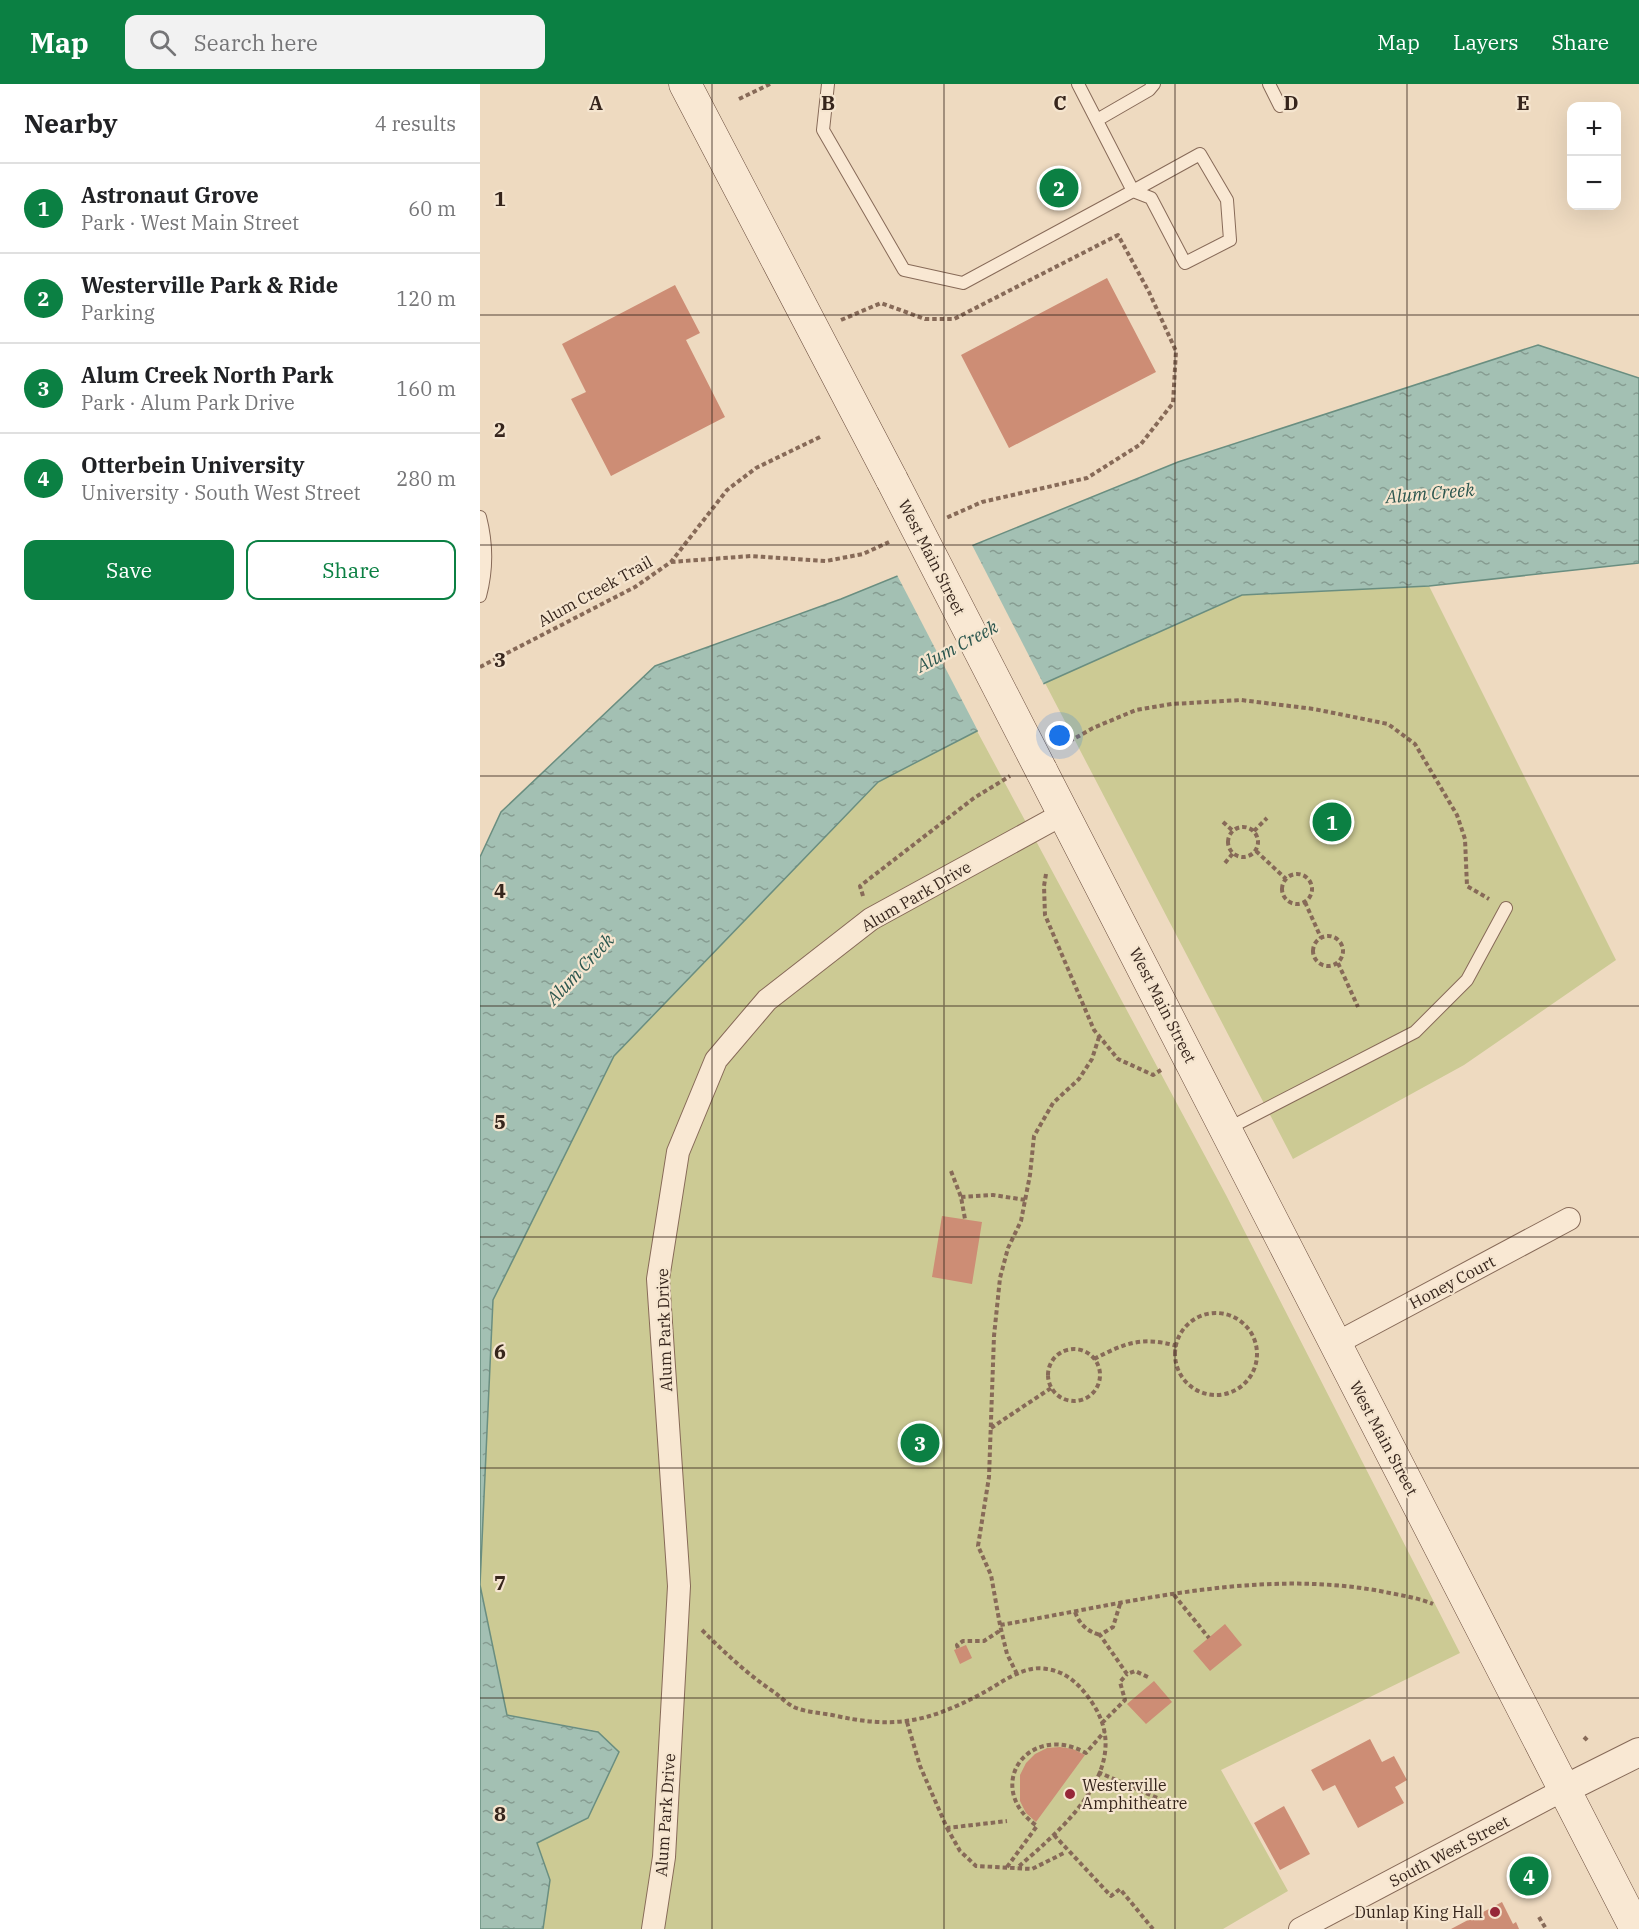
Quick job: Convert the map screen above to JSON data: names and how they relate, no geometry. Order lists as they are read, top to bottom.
{
  "streets": {
    "main road": ["West Main Street"],
    "street": ["Alum Park Drive", "Honey Court", "South West Street"],
    "path": ["Alum Creek Trail"]
  },
  "crossings": [
    ["West Main Street", "Alum Park Drive"],
    ["West Main Street", "Honey Court"],
    ["West Main Street", "South West Street"]
  ],
  "water": ["Alum Creek"],
  "places": ["Westerville Amphitheatre", "Dunlap King Hall"],
  "page": {
    "header": "Map",
    "search": "Search here",
    "nav": ["Map", "Layers", "Share"],
    "heading": ["Nearby", "4 results"],
    "map_buttons": ["+", "−"],
    "list": [
      {
        "mark": "1",
        "name": "Astronaut Grove",
        "note": "Park · West Main Street",
        "value": "60 m"
      },
      {
        "mark": "2",
        "name": "Westerville Park & Ride",
        "note": "Parking",
        "value": "120 m"
      },
      {
        "mark": "3",
        "name": "Alum Creek North Park",
        "note": "Park · Alum Park Drive",
        "value": "160 m"
      },
      {
        "mark": "4",
        "name": "Otterbein University",
        "note": "University · South West Street",
        "value": "280 m"
      }
    ],
    "pins": [
      "2",
      "1",
      "3",
      "4"
    ],
    "buttons": ["Save", "Share"]
  },
  "grid": {
    "columns": [
      "A",
      "B",
      "C",
      "D",
      "E"
    ],
    "rows": [
      "1",
      "2",
      "3",
      "4",
      "5",
      "6",
      "7",
      "8"
    ]
  }
}
